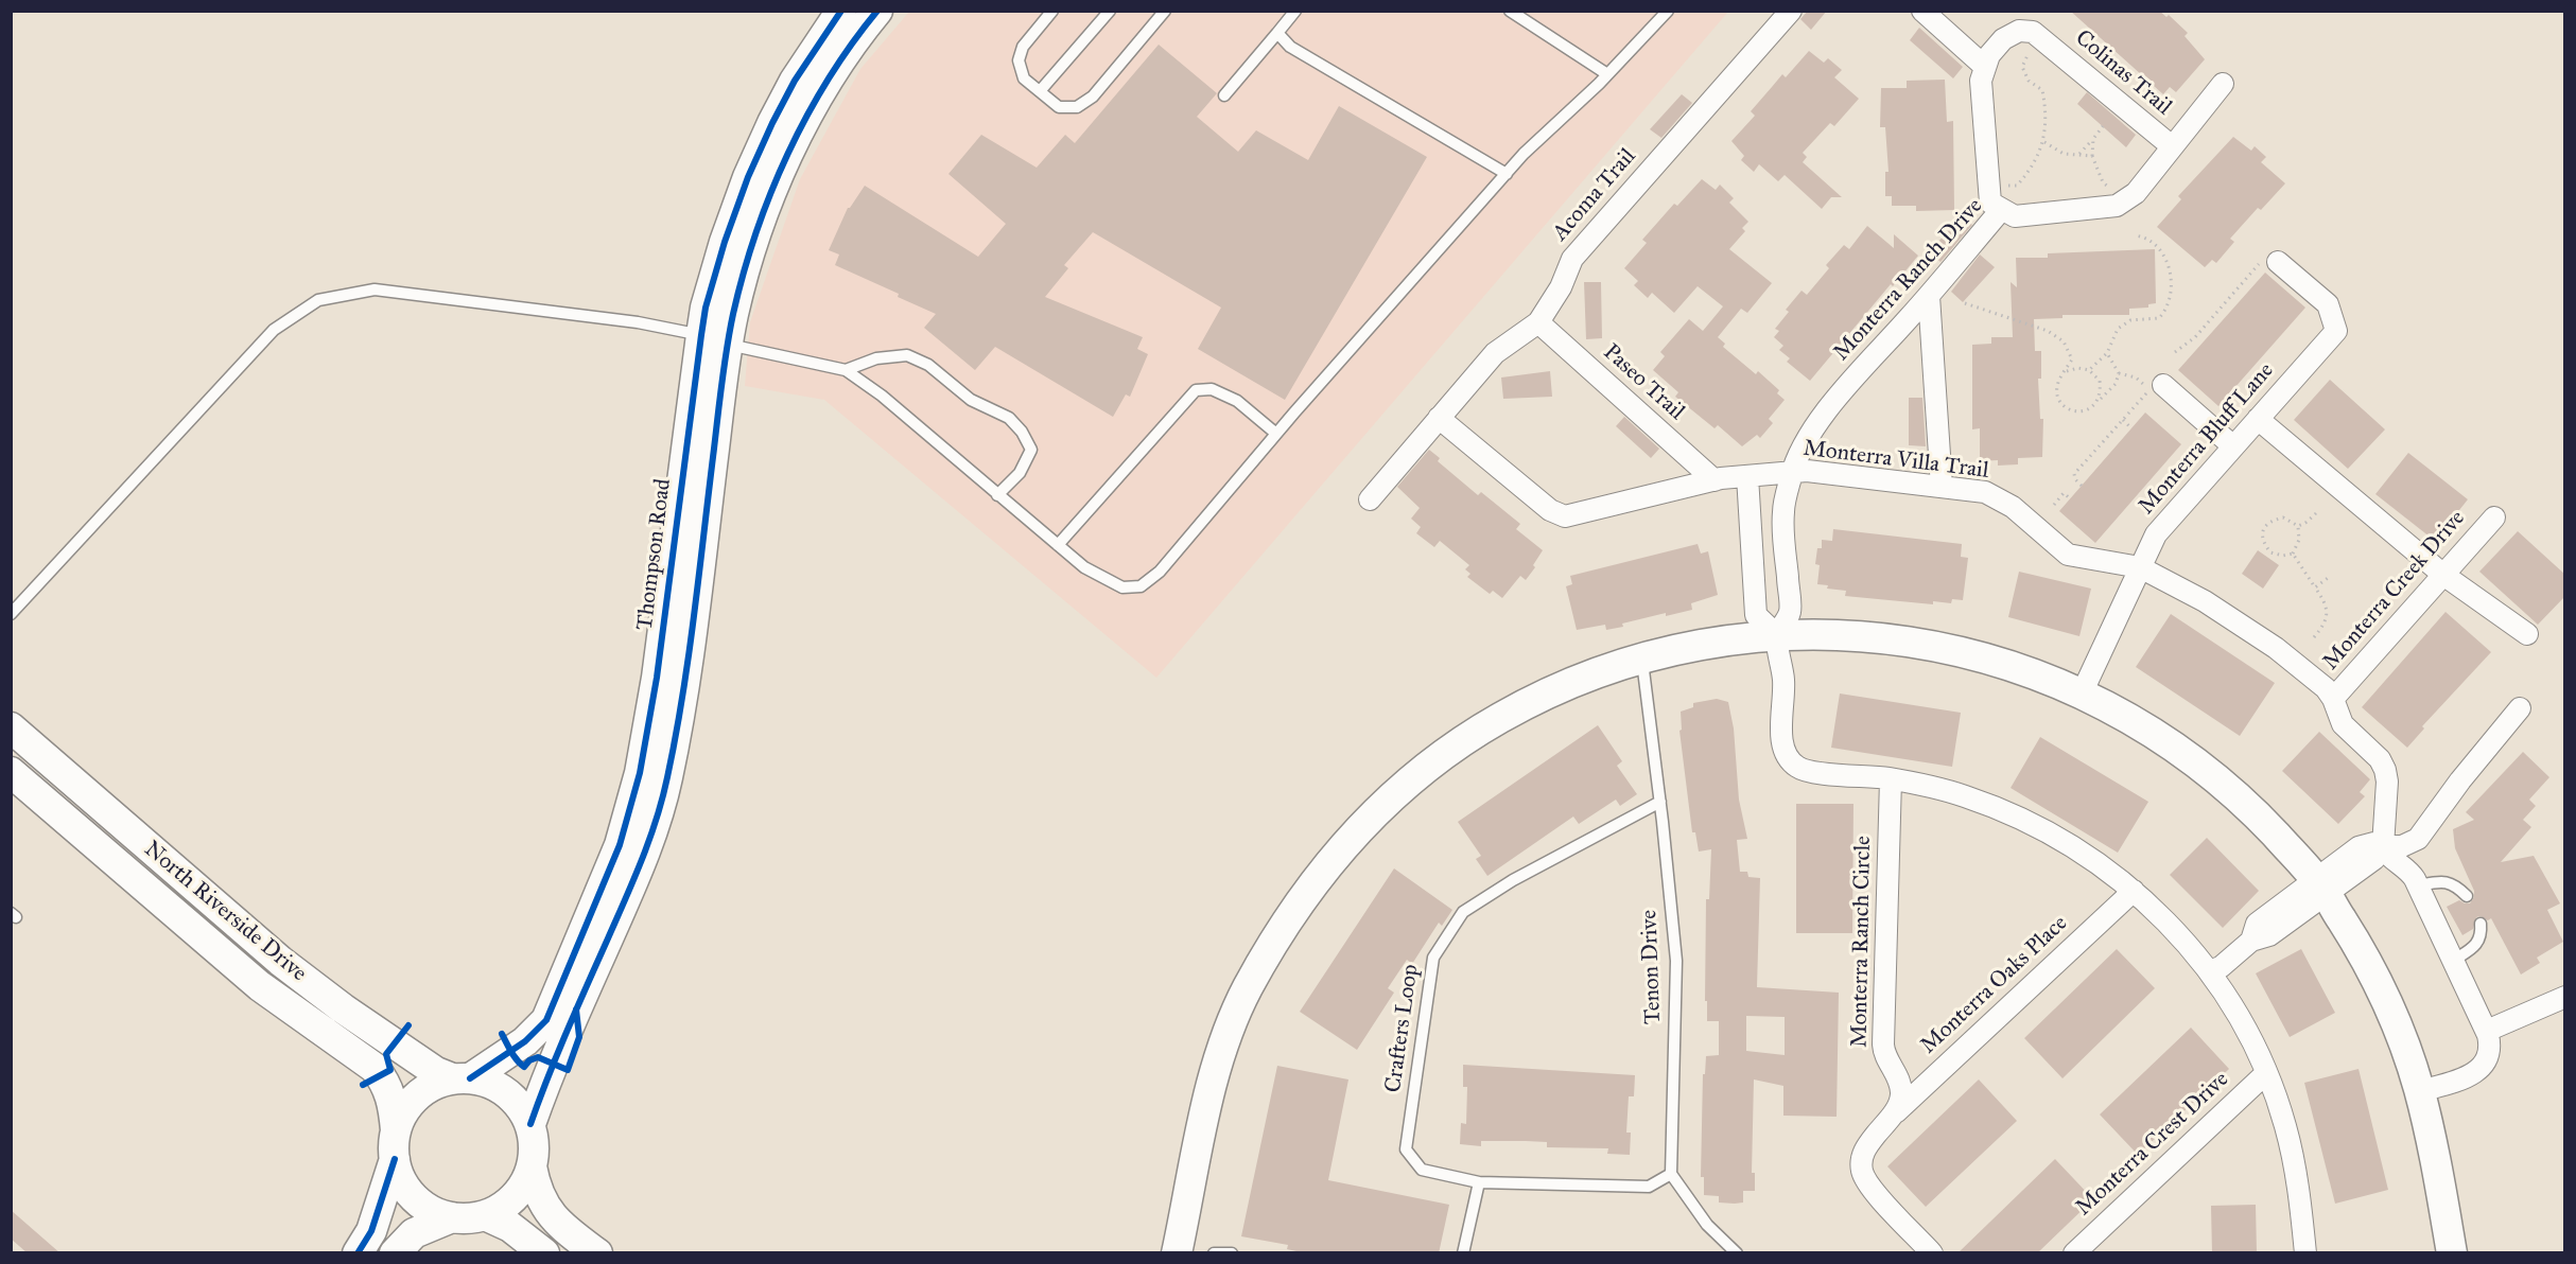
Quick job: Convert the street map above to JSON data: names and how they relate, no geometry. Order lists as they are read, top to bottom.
{
  "streets": {
    "street": [
      "Colinas Trail",
      "Acoma Trail",
      "Monterra Ranch Drive",
      "Paseo Trail",
      "Monterra Bluff Lane",
      "Monterra Villa Trail",
      "Thompson Road",
      "Monterra Creek Drive",
      "North Riverside Drive",
      "Monterra Ranch Circle",
      "Monterra Oaks Place",
      "Monterra Crest Drive"
    ],
    "lane": ["Tenon Drive", "Crafters Loop"]
  },
  "crossings": [
    ["Colinas Trail", "Monterra Ranch Drive"],
    ["Acoma Trail", "Paseo Trail"],
    ["Acoma Trail", "Monterra Villa Trail"],
    ["Monterra Ranch Drive", "Monterra Villa Trail"],
    ["Paseo Trail", "Monterra Villa Trail"],
    ["Monterra Bluff Lane", "Monterra Villa Trail"],
    ["Monterra Villa Trail", "Monterra Creek Drive"],
    ["Thompson Road", "North Riverside Drive"],
    ["Monterra Ranch Circle", "Monterra Oaks Place"],
    ["Tenon Drive", "Crafters Loop"]
  ]
}
